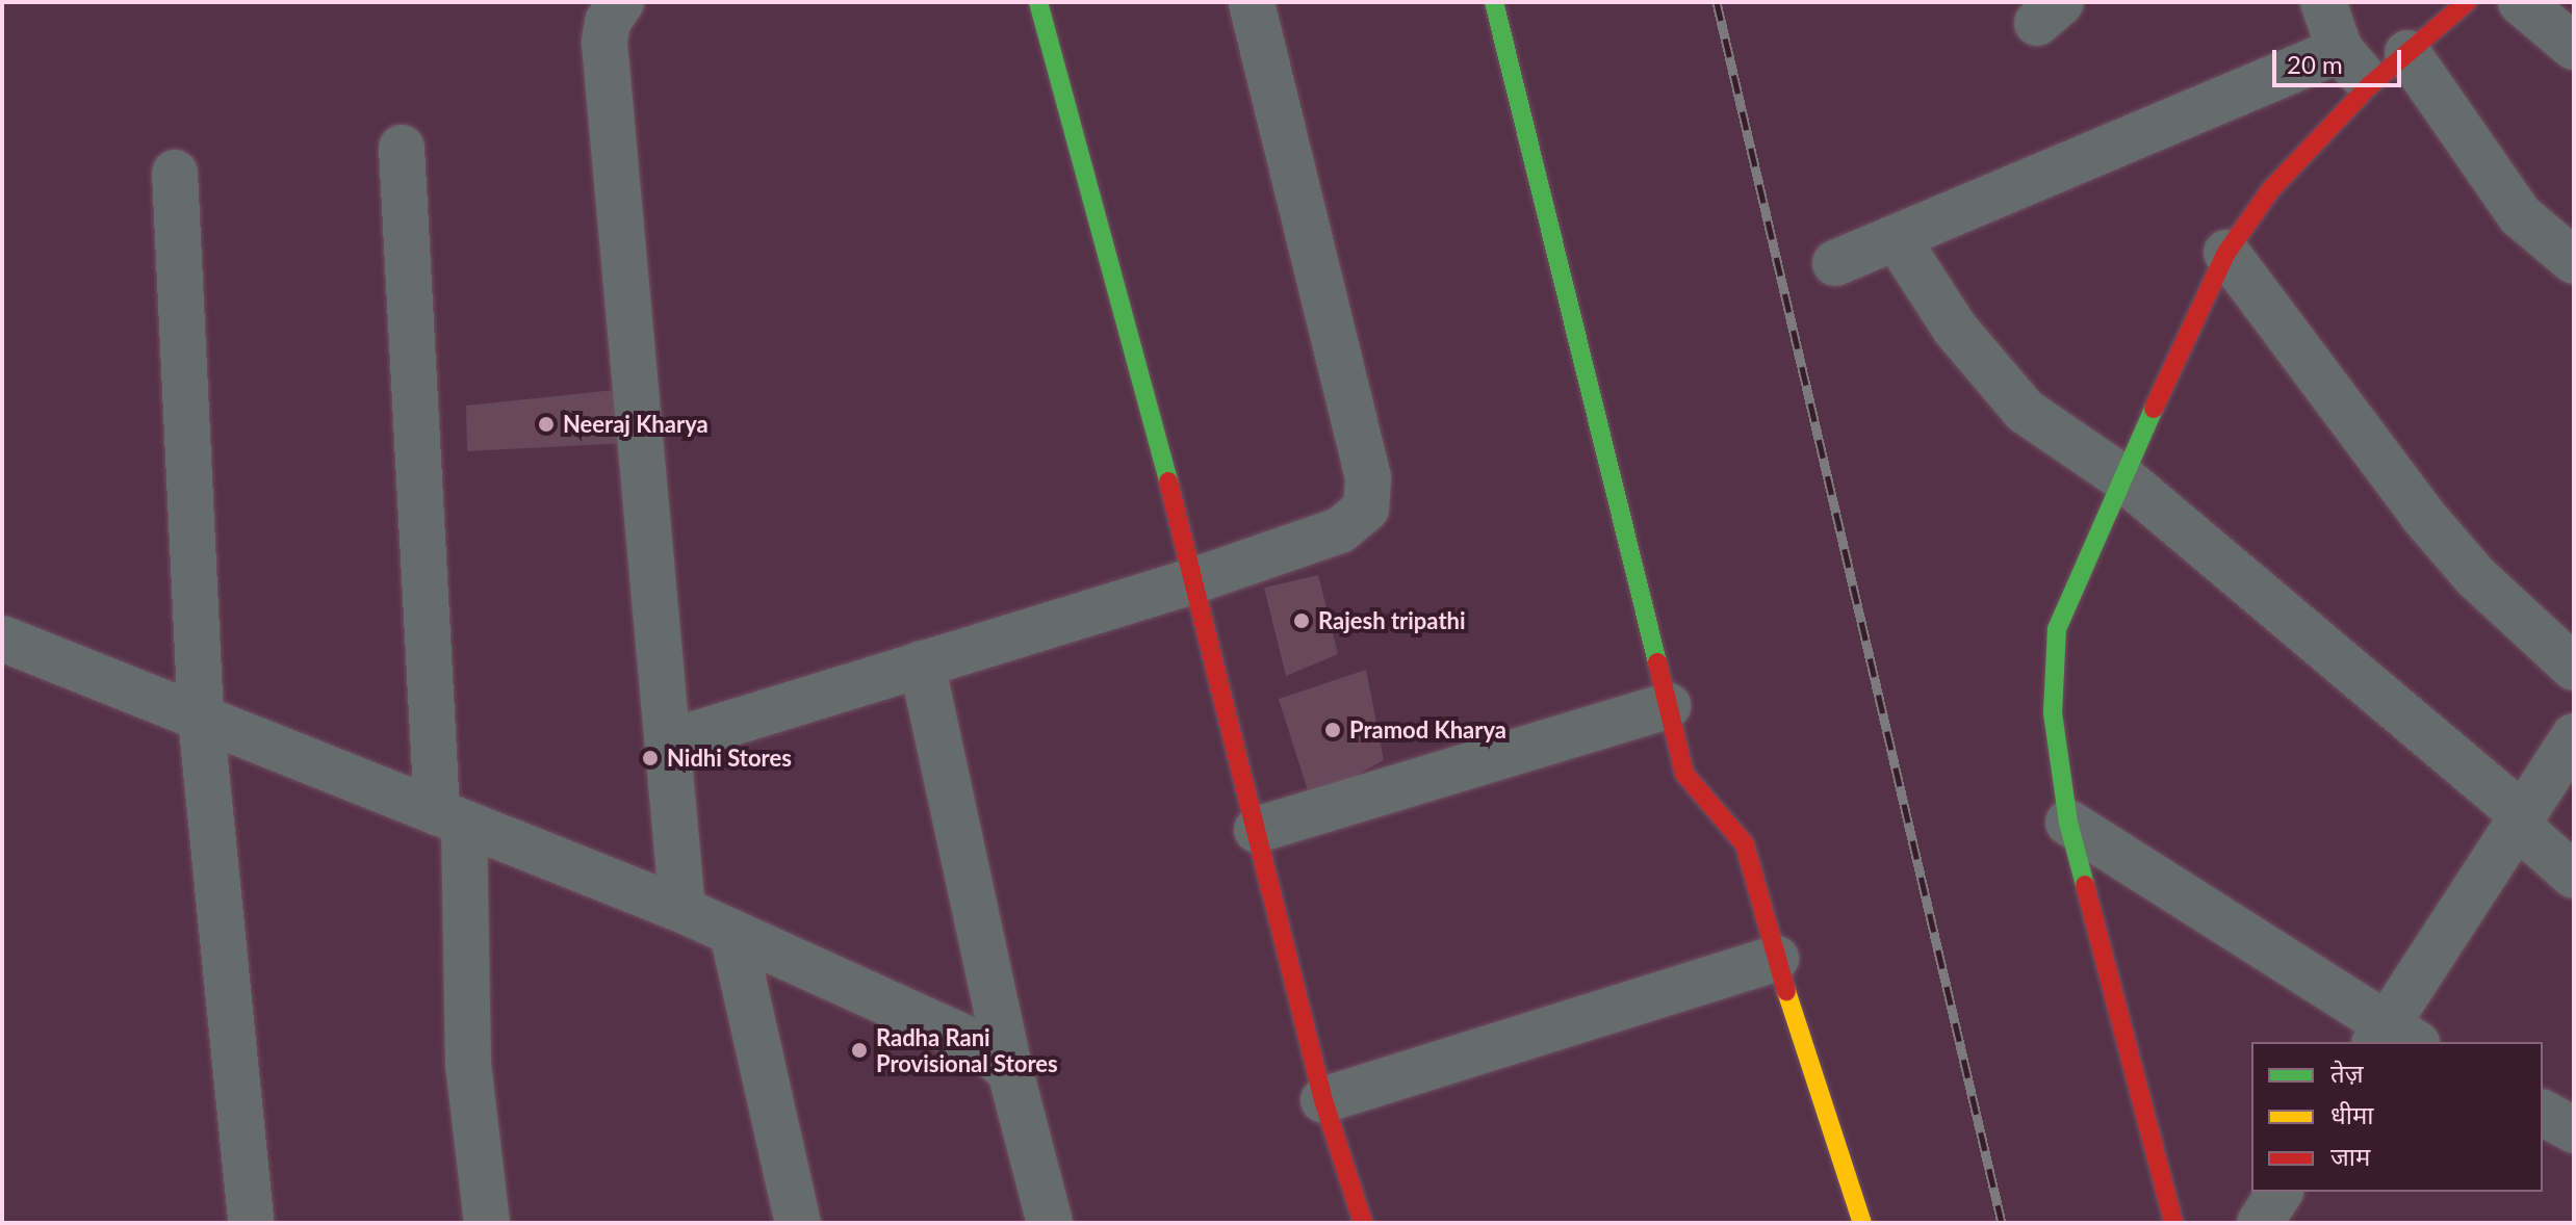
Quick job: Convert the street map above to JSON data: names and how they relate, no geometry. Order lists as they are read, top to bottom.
{
  "places": [
    "Neeraj Kharya",
    "Rajesh tripathi",
    "Pramod Kharya",
    "Nidhi Stores",
    "Radha Rani Provisional Stores"
  ],
  "legend": ["तेज़", "धीमा", "जाम"],
  "scale_bar": "20 m"
}
